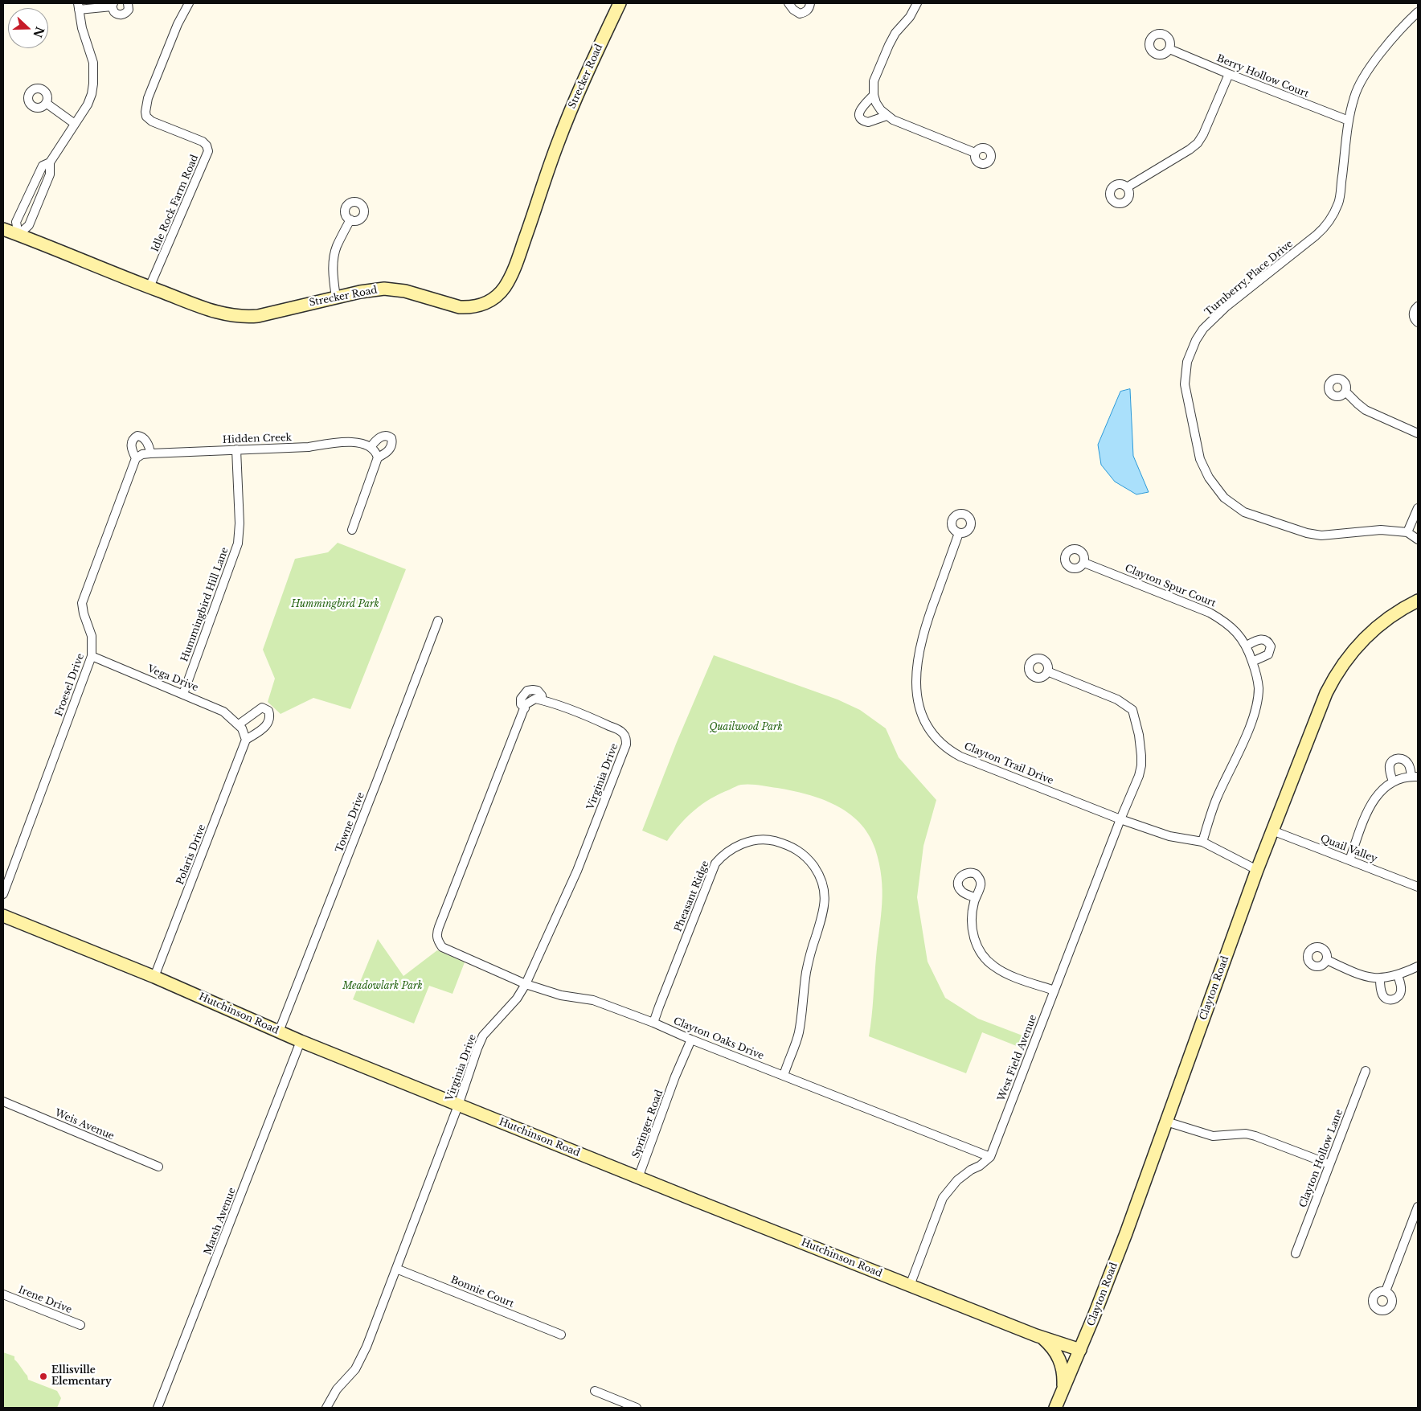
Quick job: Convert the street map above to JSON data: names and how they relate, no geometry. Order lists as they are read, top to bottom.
{
  "streets": {
    "street": [
      "Strecker Road",
      "Berry Hollow Court",
      "Idle Rock Farm Road",
      "Turnberry Place Drive",
      "Hidden Creek",
      "Clayton Spur Court",
      "Hummingbird Hill Lane",
      "Vega Drive",
      "Froesel Drive",
      "Clayton Trail Drive",
      "Virginia Drive",
      "Towne Drive",
      "Quail Valley",
      "Polaris Drive",
      "Pheasant Ridge",
      "Clayton Road",
      "Hutchinson Road",
      "Clayton Oaks Drive",
      "West Field Avenue",
      "Springer Road",
      "Weis Avenue",
      "Clayton Hollow Lane",
      "Marsh Avenue",
      "Bonnie Court",
      "Irene Drive"
    ]
  },
  "crossings": [
    ["Strecker Road", "Idle Rock Farm Road"],
    ["Berry Hollow Court", "Turnberry Place Drive"],
    ["Hidden Creek", "Hummingbird Hill Lane"],
    ["Hidden Creek", "Froesel Drive"],
    ["Clayton Spur Court", "Clayton Trail Drive"],
    ["Hummingbird Hill Lane", "Vega Drive"],
    ["Vega Drive", "Froesel Drive"],
    ["Clayton Trail Drive", "Clayton Road"],
    ["Clayton Trail Drive", "West Field Avenue"],
    ["Virginia Drive", "Hutchinson Road"],
    ["Virginia Drive", "Clayton Oaks Drive"],
    ["Virginia Drive", "Bonnie Court"],
    ["Towne Drive", "Hutchinson Road"],
    ["Quail Valley", "Clayton Road"],
    ["Polaris Drive", "Hutchinson Road"],
    ["Pheasant Ridge", "Clayton Oaks Drive"],
    ["Clayton Road", "Hutchinson Road"],
    ["Hutchinson Road", "Springer Road"],
    ["Hutchinson Road", "Marsh Avenue"],
    ["Clayton Oaks Drive", "West Field Avenue"],
    ["Clayton Oaks Drive", "Springer Road"]
  ],
  "parks": ["Hummingbird Park", "Quailwood Park", "Meadowlark Park"],
  "places": ["Ellisville Elementary"],
  "north": "right"
}
